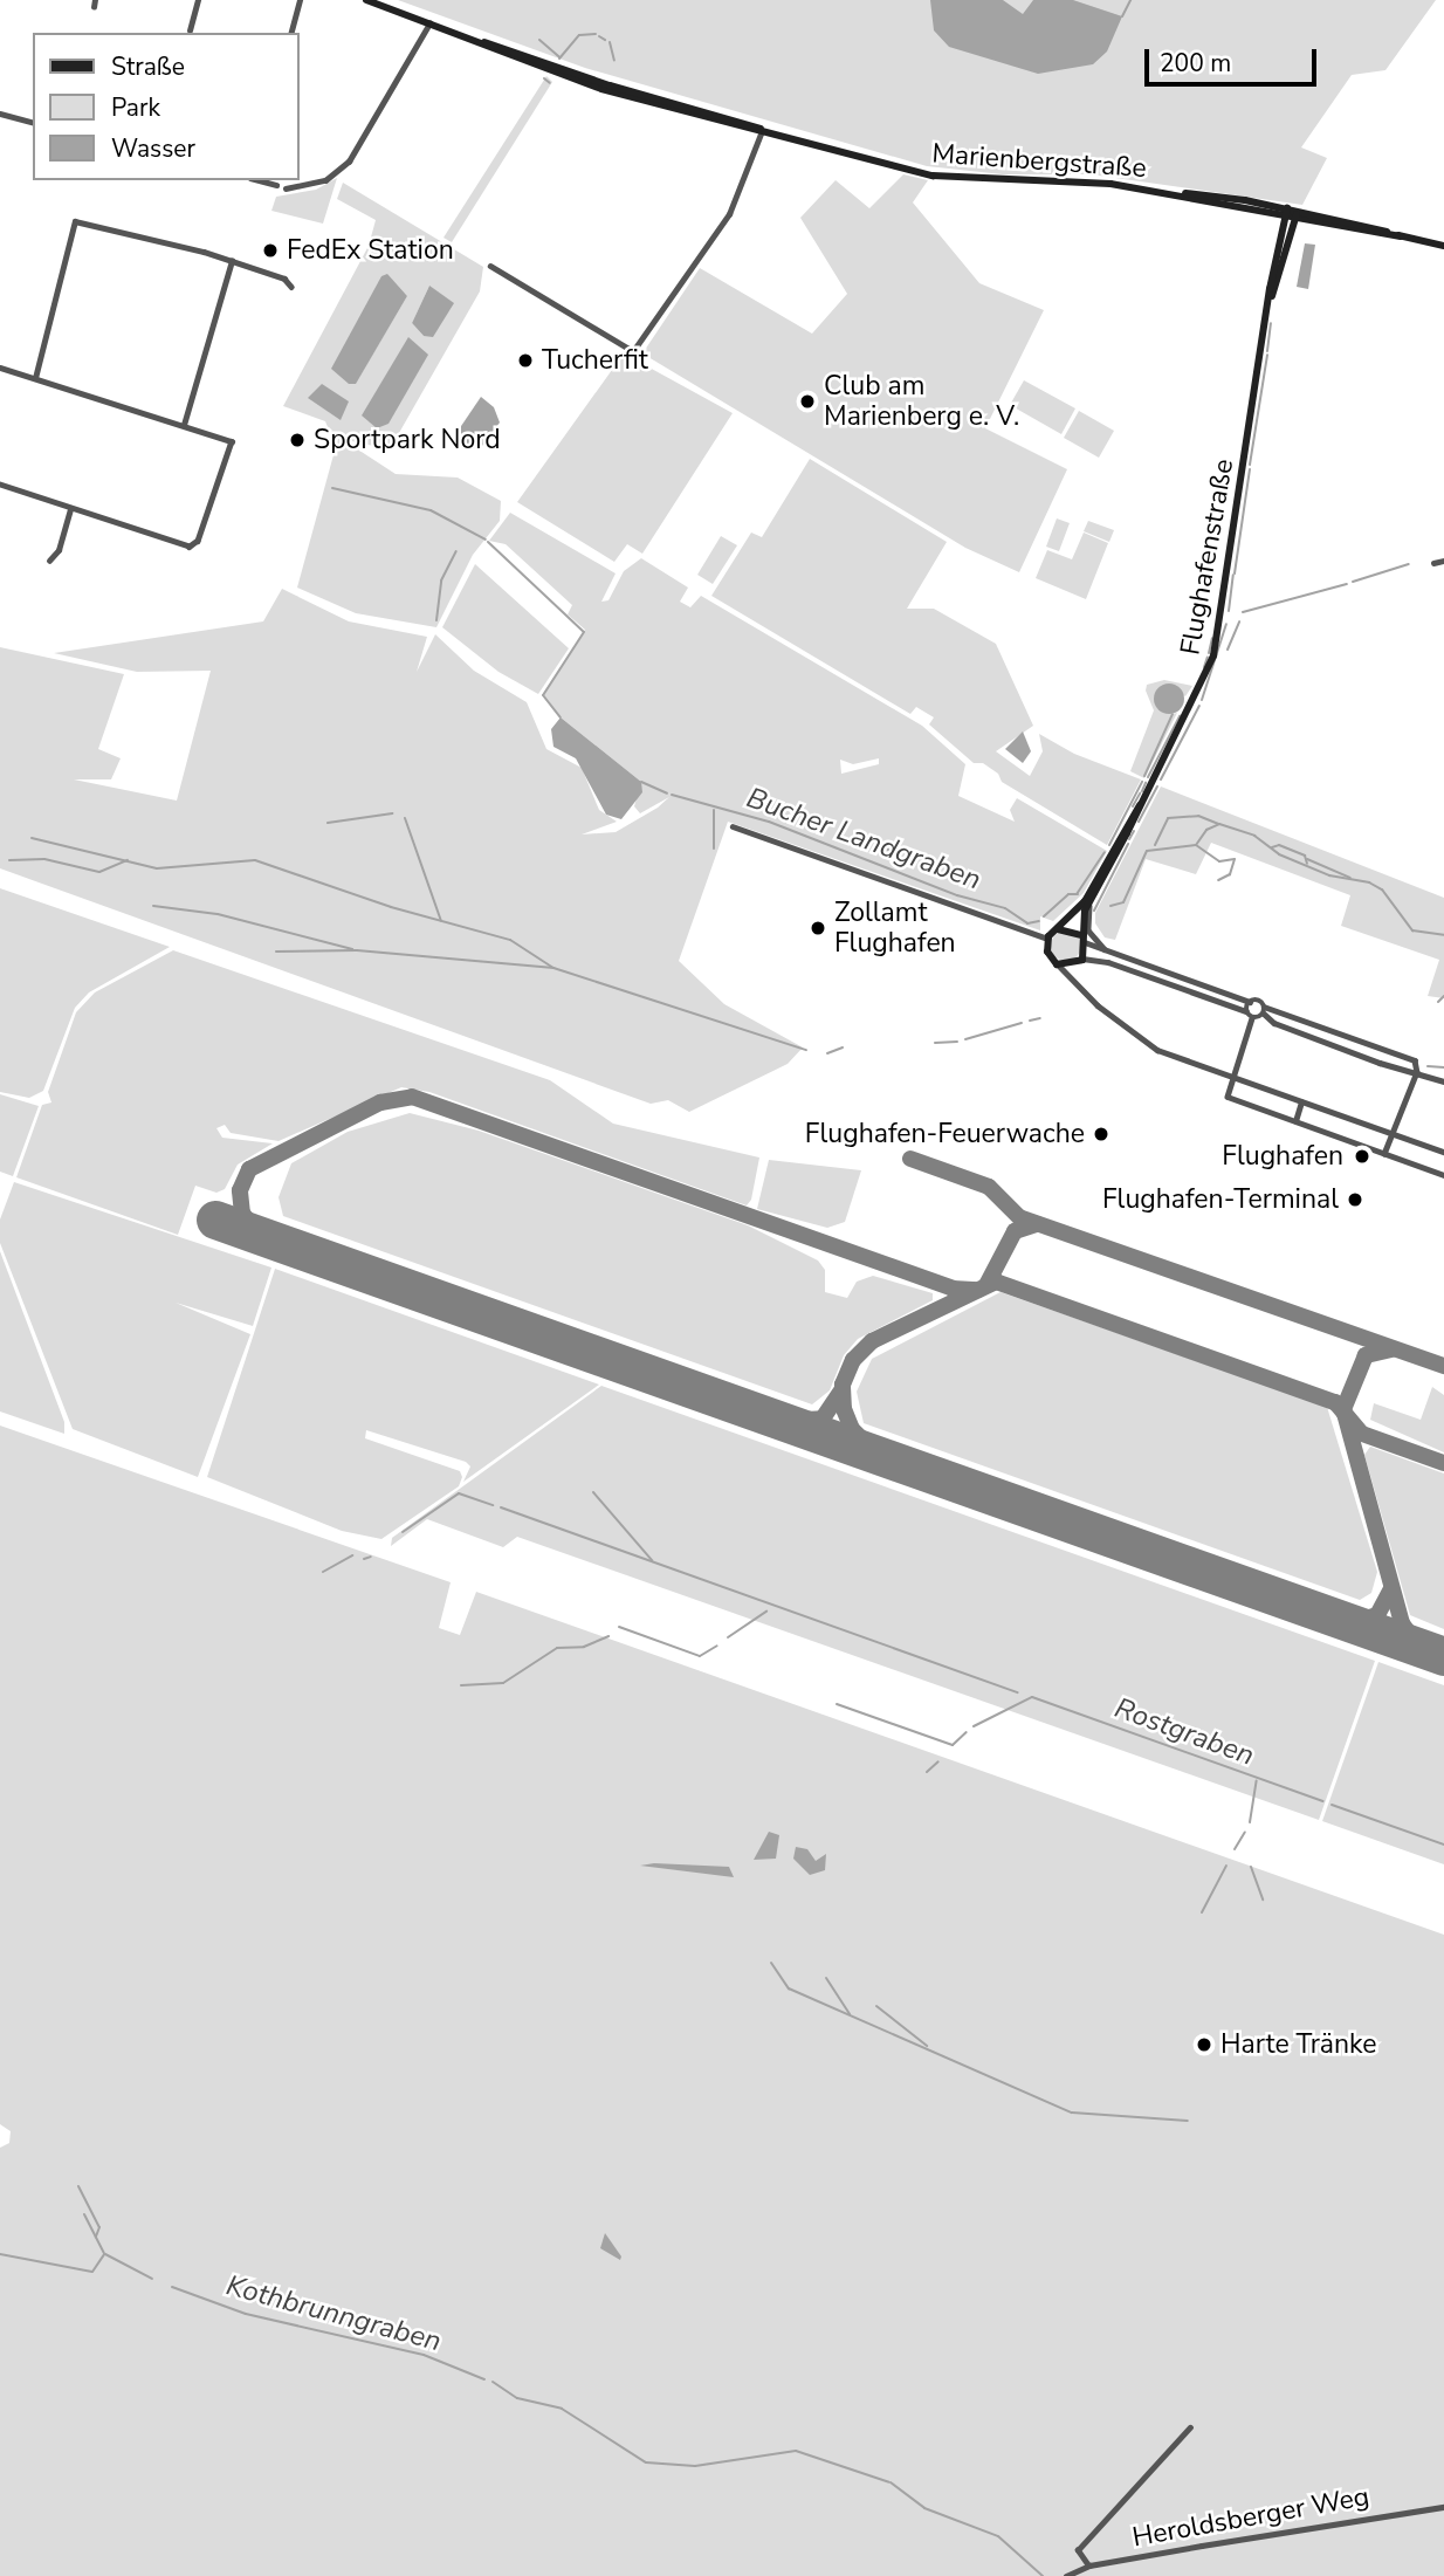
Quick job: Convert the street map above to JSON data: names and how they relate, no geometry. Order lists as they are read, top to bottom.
{
  "streets": {
    "main road": ["Marienbergstraße", "Flughafenstraße"],
    "street": ["Heroldsberger Weg"]
  },
  "crossings": [
    ["Marienbergstraße", "Flughafenstraße"]
  ],
  "water": ["Bucher Landgraben", "Rostgraben", "Kothbrunngraben"],
  "places": [
    "FedEx Station",
    "Tucherfit",
    "Club am Marienberg e. V.",
    "Sportpark Nord",
    "Zollamt Flughafen",
    "Flughafen-Feuerwache",
    "Flughafen",
    "Flughafen-Terminal",
    "Harte Tränke"
  ],
  "legend": ["Straße", "Park", "Wasser"],
  "scale_bar": "200 m"
}
